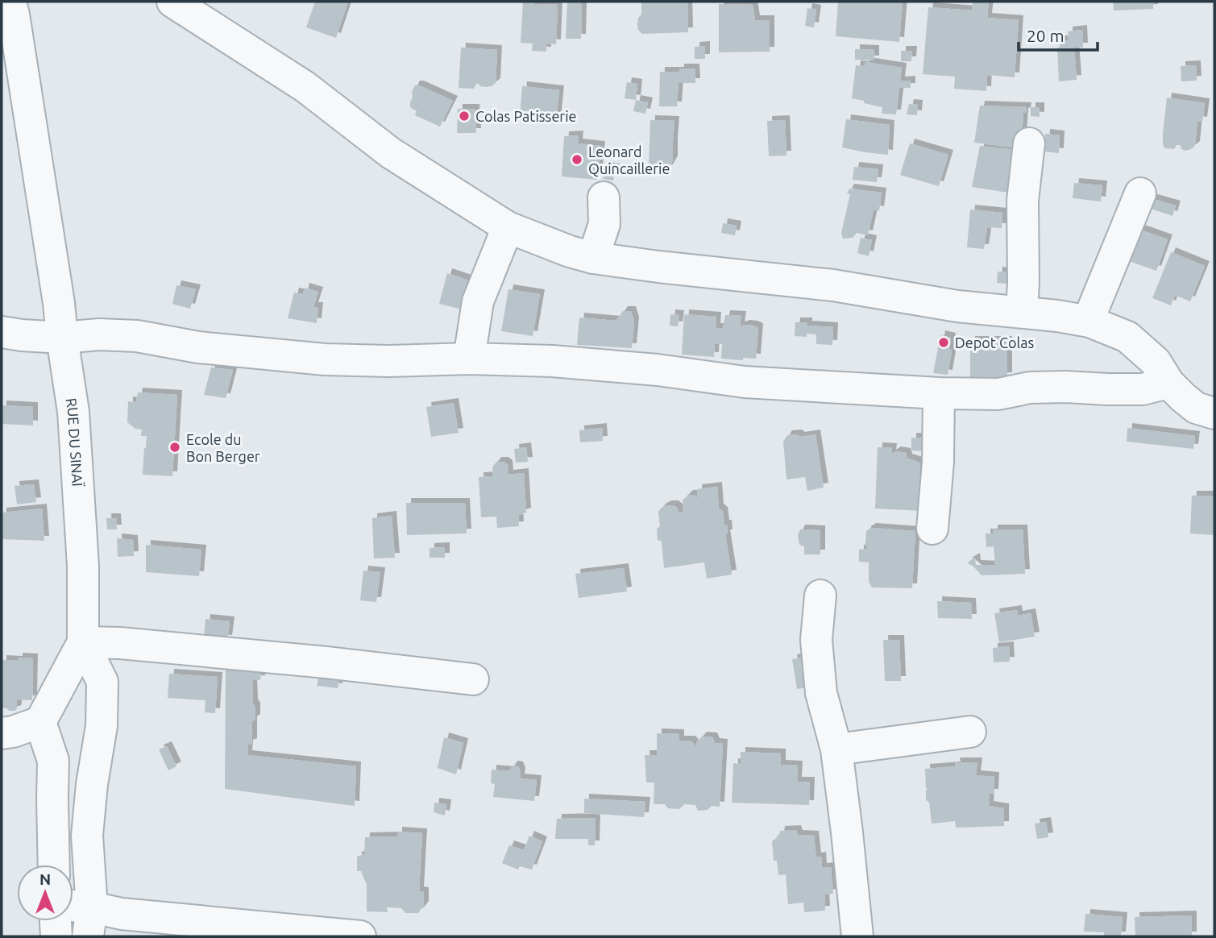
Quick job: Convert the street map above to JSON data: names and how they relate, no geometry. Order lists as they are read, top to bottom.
{
  "streets": {
    "street": ["RUE DU SINAÏ"]
  },
  "places": [
    "Colas Patisserie",
    "Leonard Quincaillerie",
    "Depot Colas",
    "Ecole du Bon Berger"
  ],
  "scale_bar": "20 m",
  "north": "top"
}
